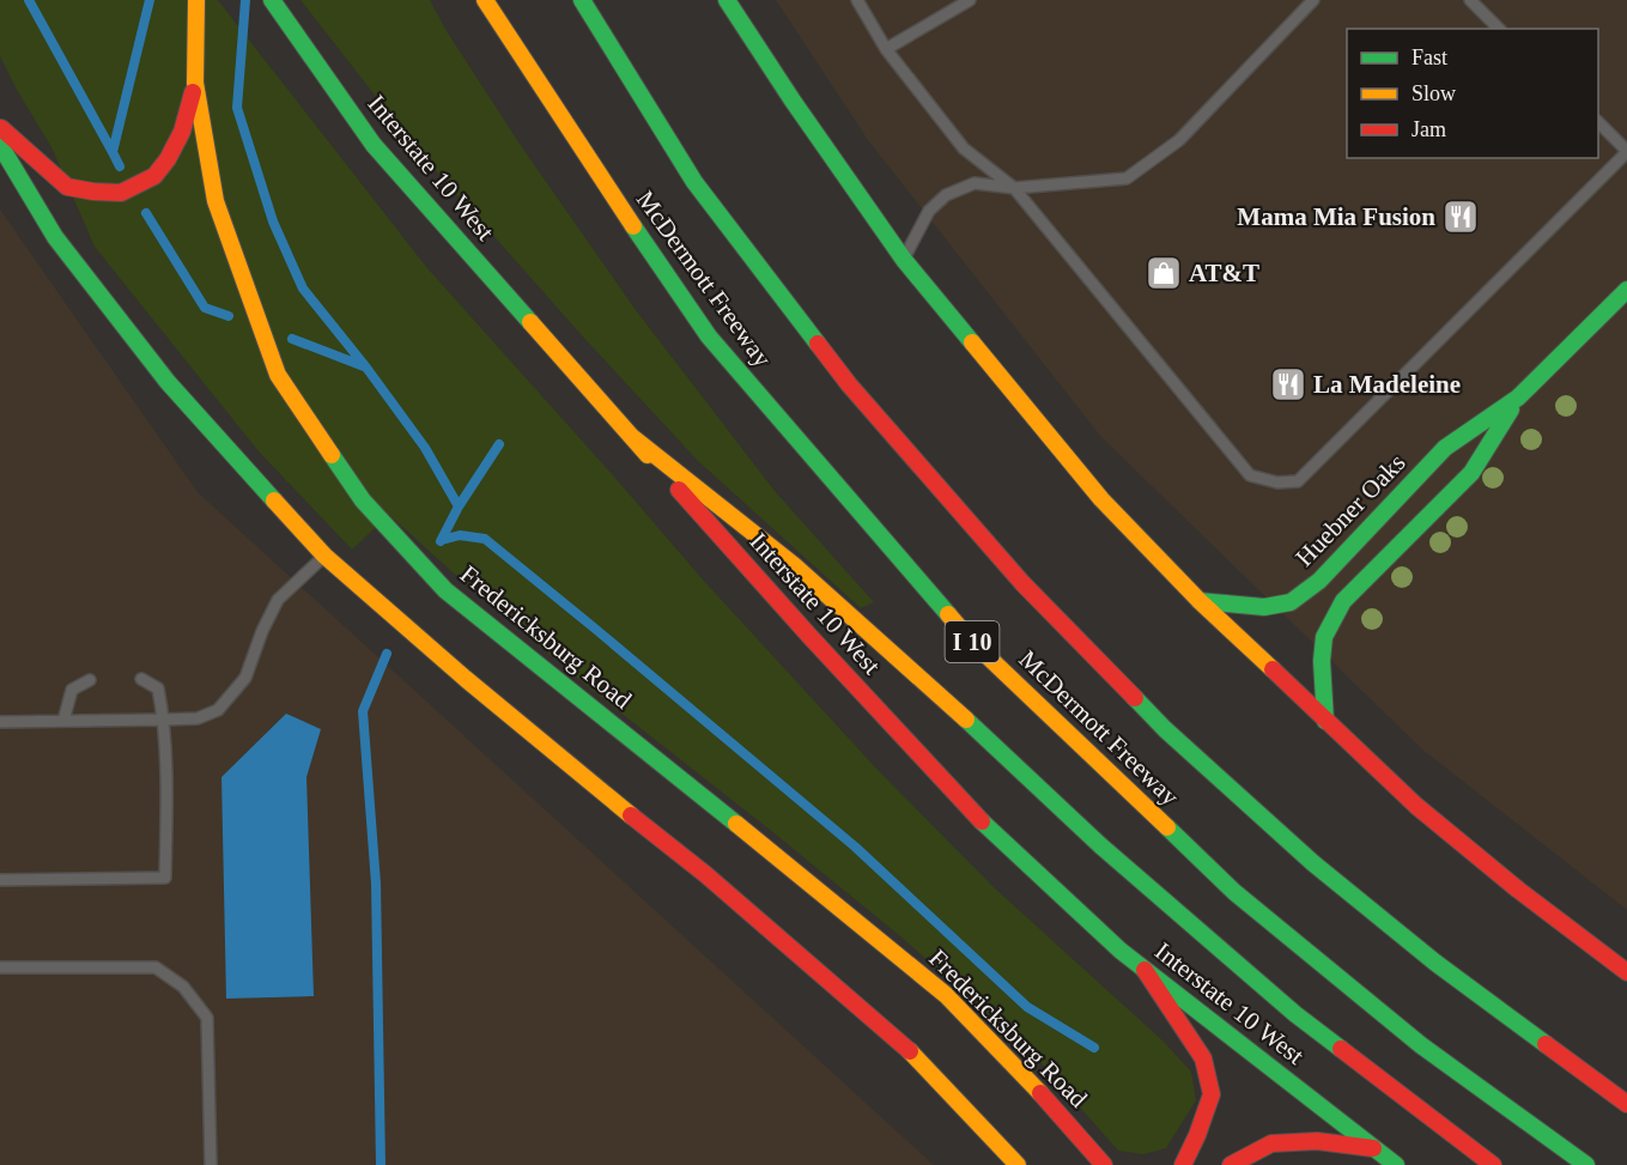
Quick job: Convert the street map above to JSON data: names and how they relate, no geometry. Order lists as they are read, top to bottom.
{
  "streets": {
    "main road": [
      "Interstate 10 West",
      "McDermott Freeway",
      "Huebner Oaks",
      "Fredericksburg Road",
      "I 10"
    ]
  },
  "places": {
    "restaurant": ["Mama Mia Fusion", "La Madeleine"],
    "shop": ["AT&T"]
  },
  "legend": ["Fast", "Slow", "Jam"]
}
